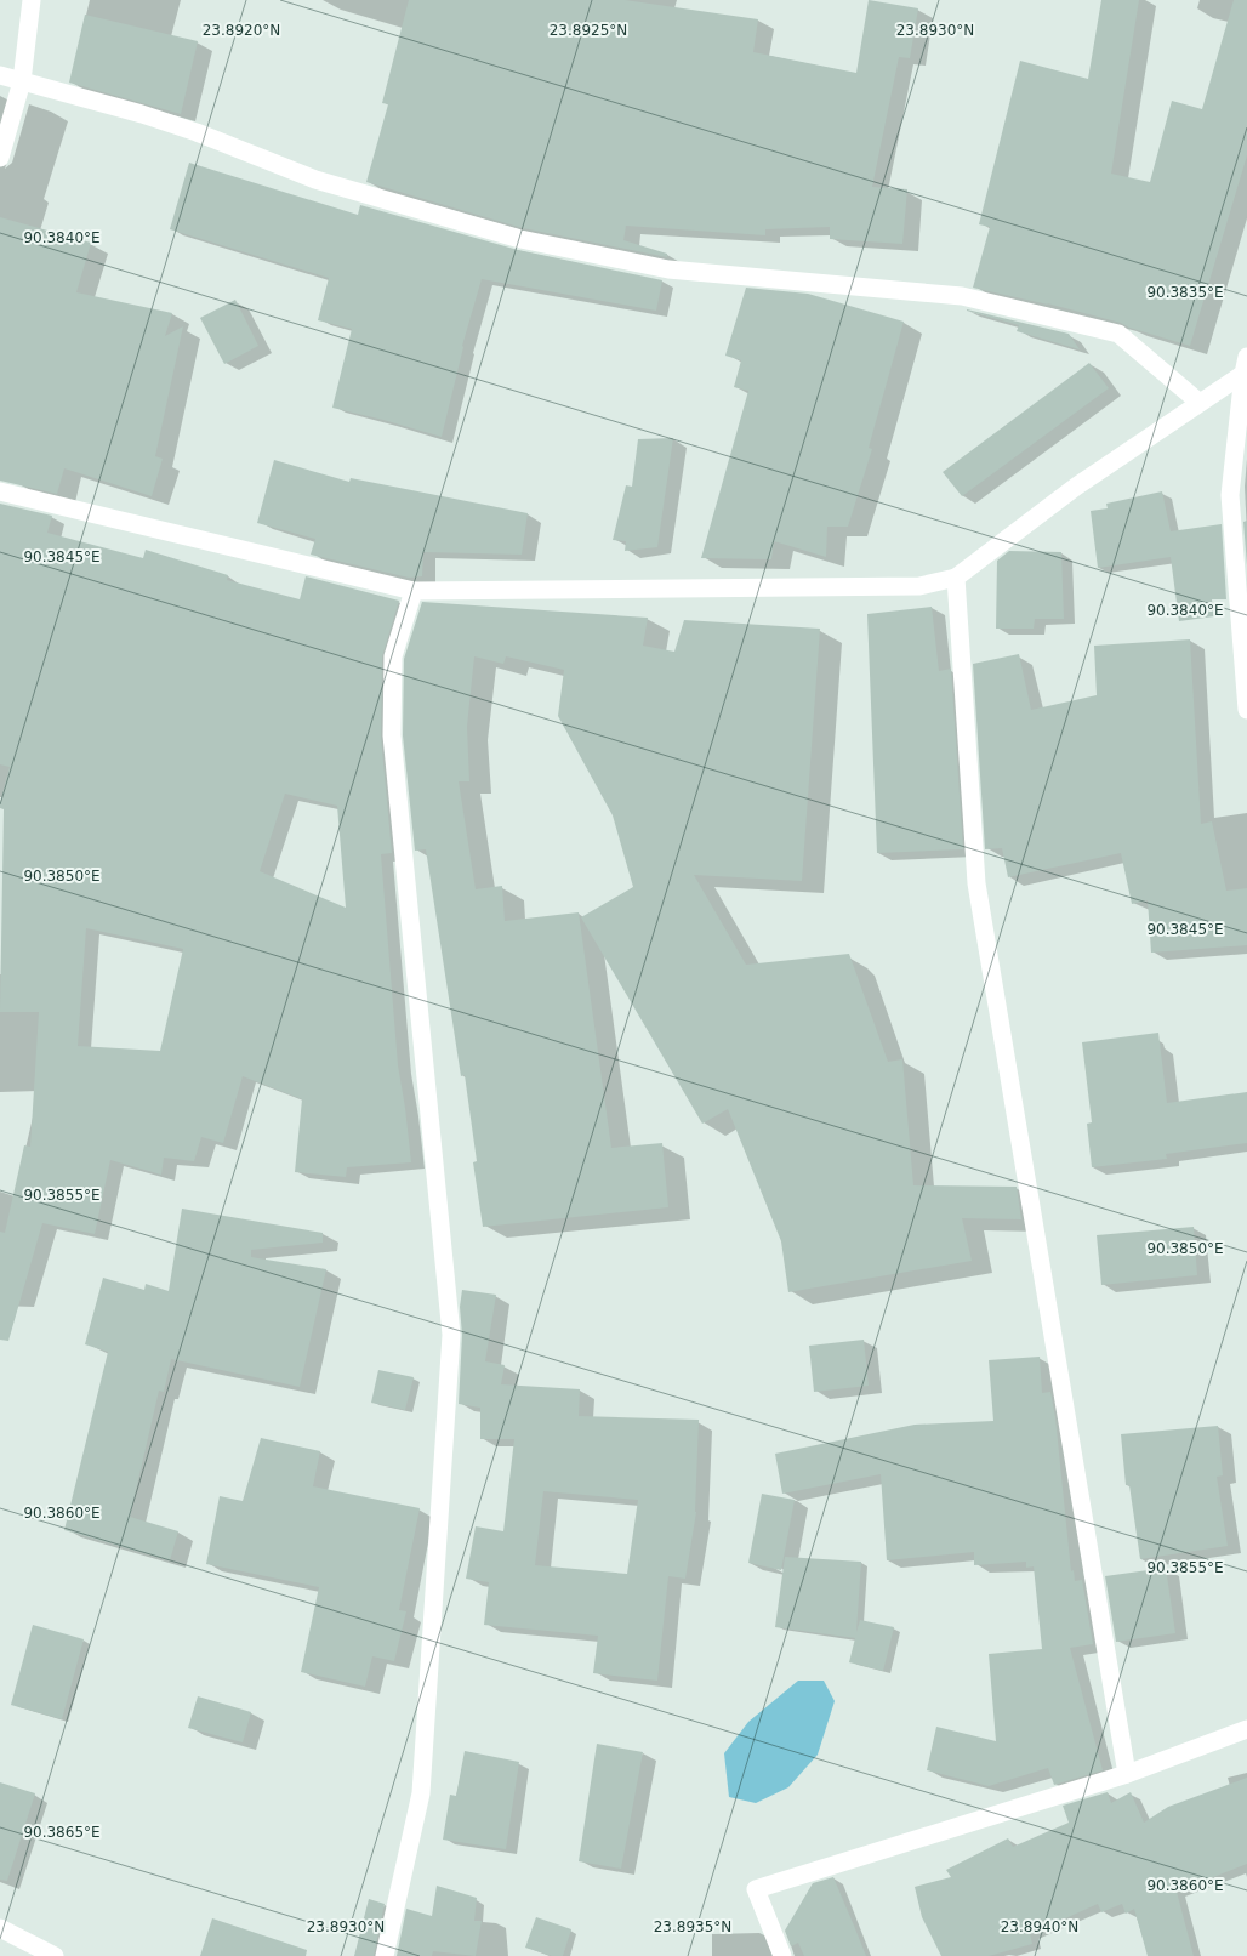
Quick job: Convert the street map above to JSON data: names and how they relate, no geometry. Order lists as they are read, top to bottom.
{
  "coordinates": [
    "23.8920°N",
    "23.8925°N",
    "23.8930°N",
    "90.3840°E",
    "90.3835°E",
    "90.3845°E",
    "90.3850°E",
    "90.3855°E",
    "90.3860°E",
    "90.3865°E",
    "23.8935°N",
    "23.8940°N"
  ]
}
